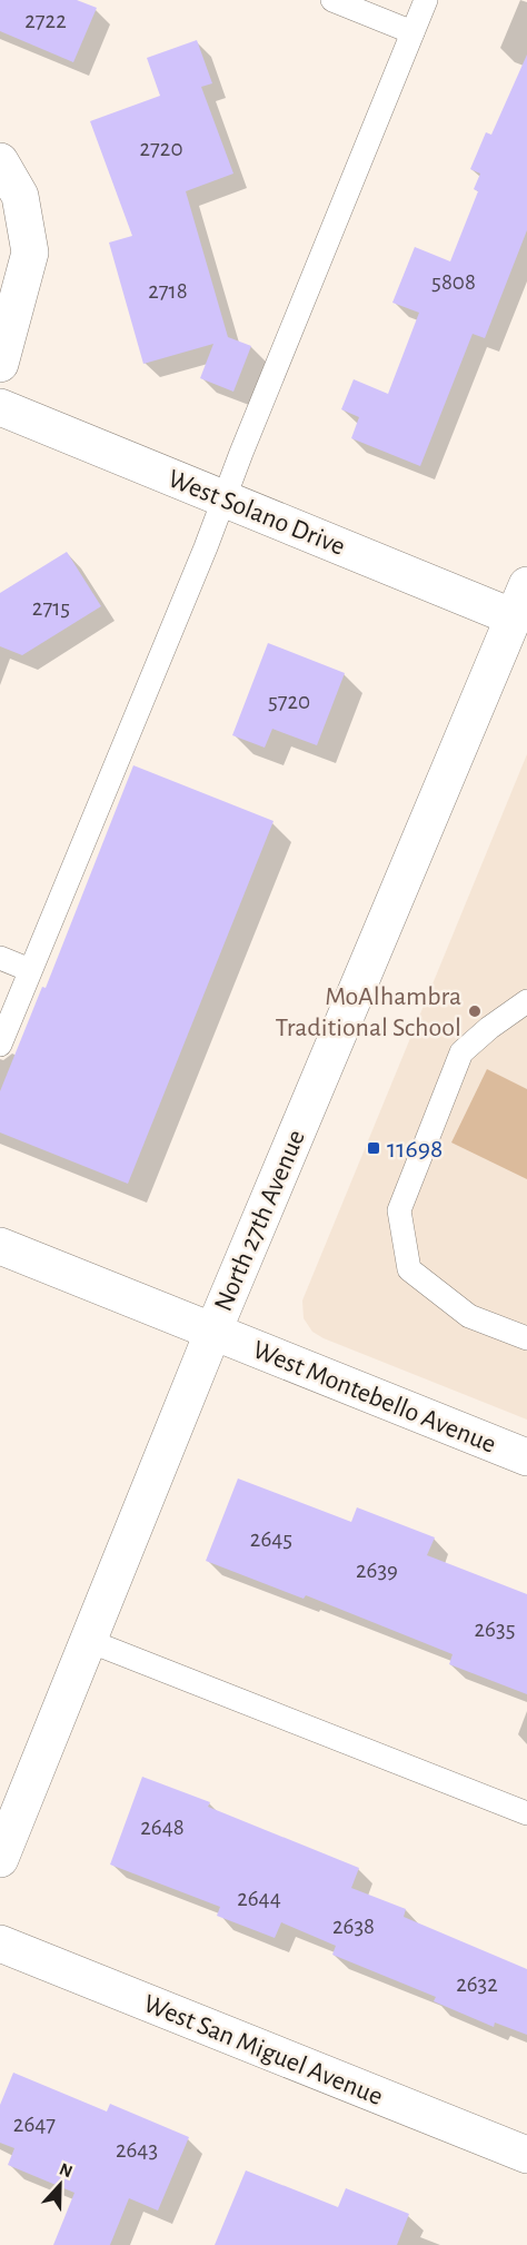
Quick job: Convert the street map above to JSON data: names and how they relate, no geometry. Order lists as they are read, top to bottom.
{
  "streets": {
    "street": [
      "West Solano Drive",
      "North 27th Avenue",
      "West Montebello Avenue",
      "West San Miguel Avenue"
    ]
  },
  "crossings": [
    ["West Solano Drive", "North 27th Avenue"],
    ["North 27th Avenue", "West Montebello Avenue"]
  ],
  "places": {
    "other": ["MoAlhambra Traditional School"],
    "transit": ["11698"]
  },
  "house_numbers": [
    "2722",
    "2720",
    "5808",
    "2718",
    "2715",
    "5720",
    "2645",
    "2639",
    "2635",
    "2648",
    "2644",
    "2638",
    "2632",
    "2647",
    "2643"
  ],
  "north": "top"
}
